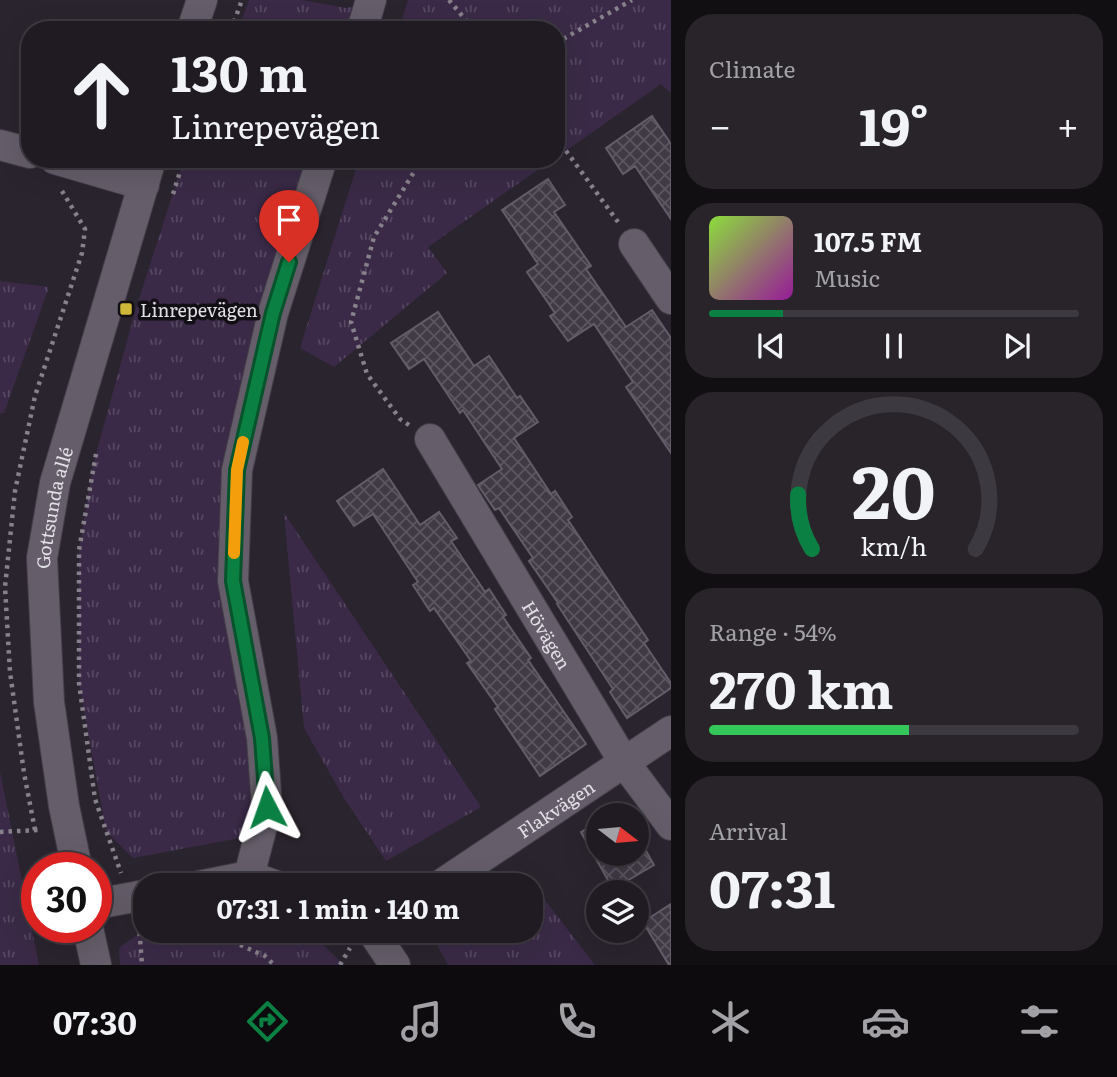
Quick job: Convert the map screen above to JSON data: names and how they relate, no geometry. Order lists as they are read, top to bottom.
{
  "streets": {
    "street": ["Gottsunda allé", "Hövägen", "Flakvägen"]
  },
  "crossings": [
    ["Hövägen", "Flakvägen"]
  ],
  "places": {
    "transit": ["Linrepevägen"]
  },
  "north": "right",
  "page": {
    "tile": [
      "Climate",
      ["Range · 54%", "270 km"],
      ["Arrival", "07:31"]
    ],
    "turn": ["130 m", "Linrepevägen"],
    "heat": ["−", "19°", "+"],
    "song": ["107.5 FM", "Music"],
    "limit": "30",
    "trip": "07:31 · 1 min · 140 m",
    "tabs": "07:30",
    "gauge": ["20", "km/h"]
  }
}
